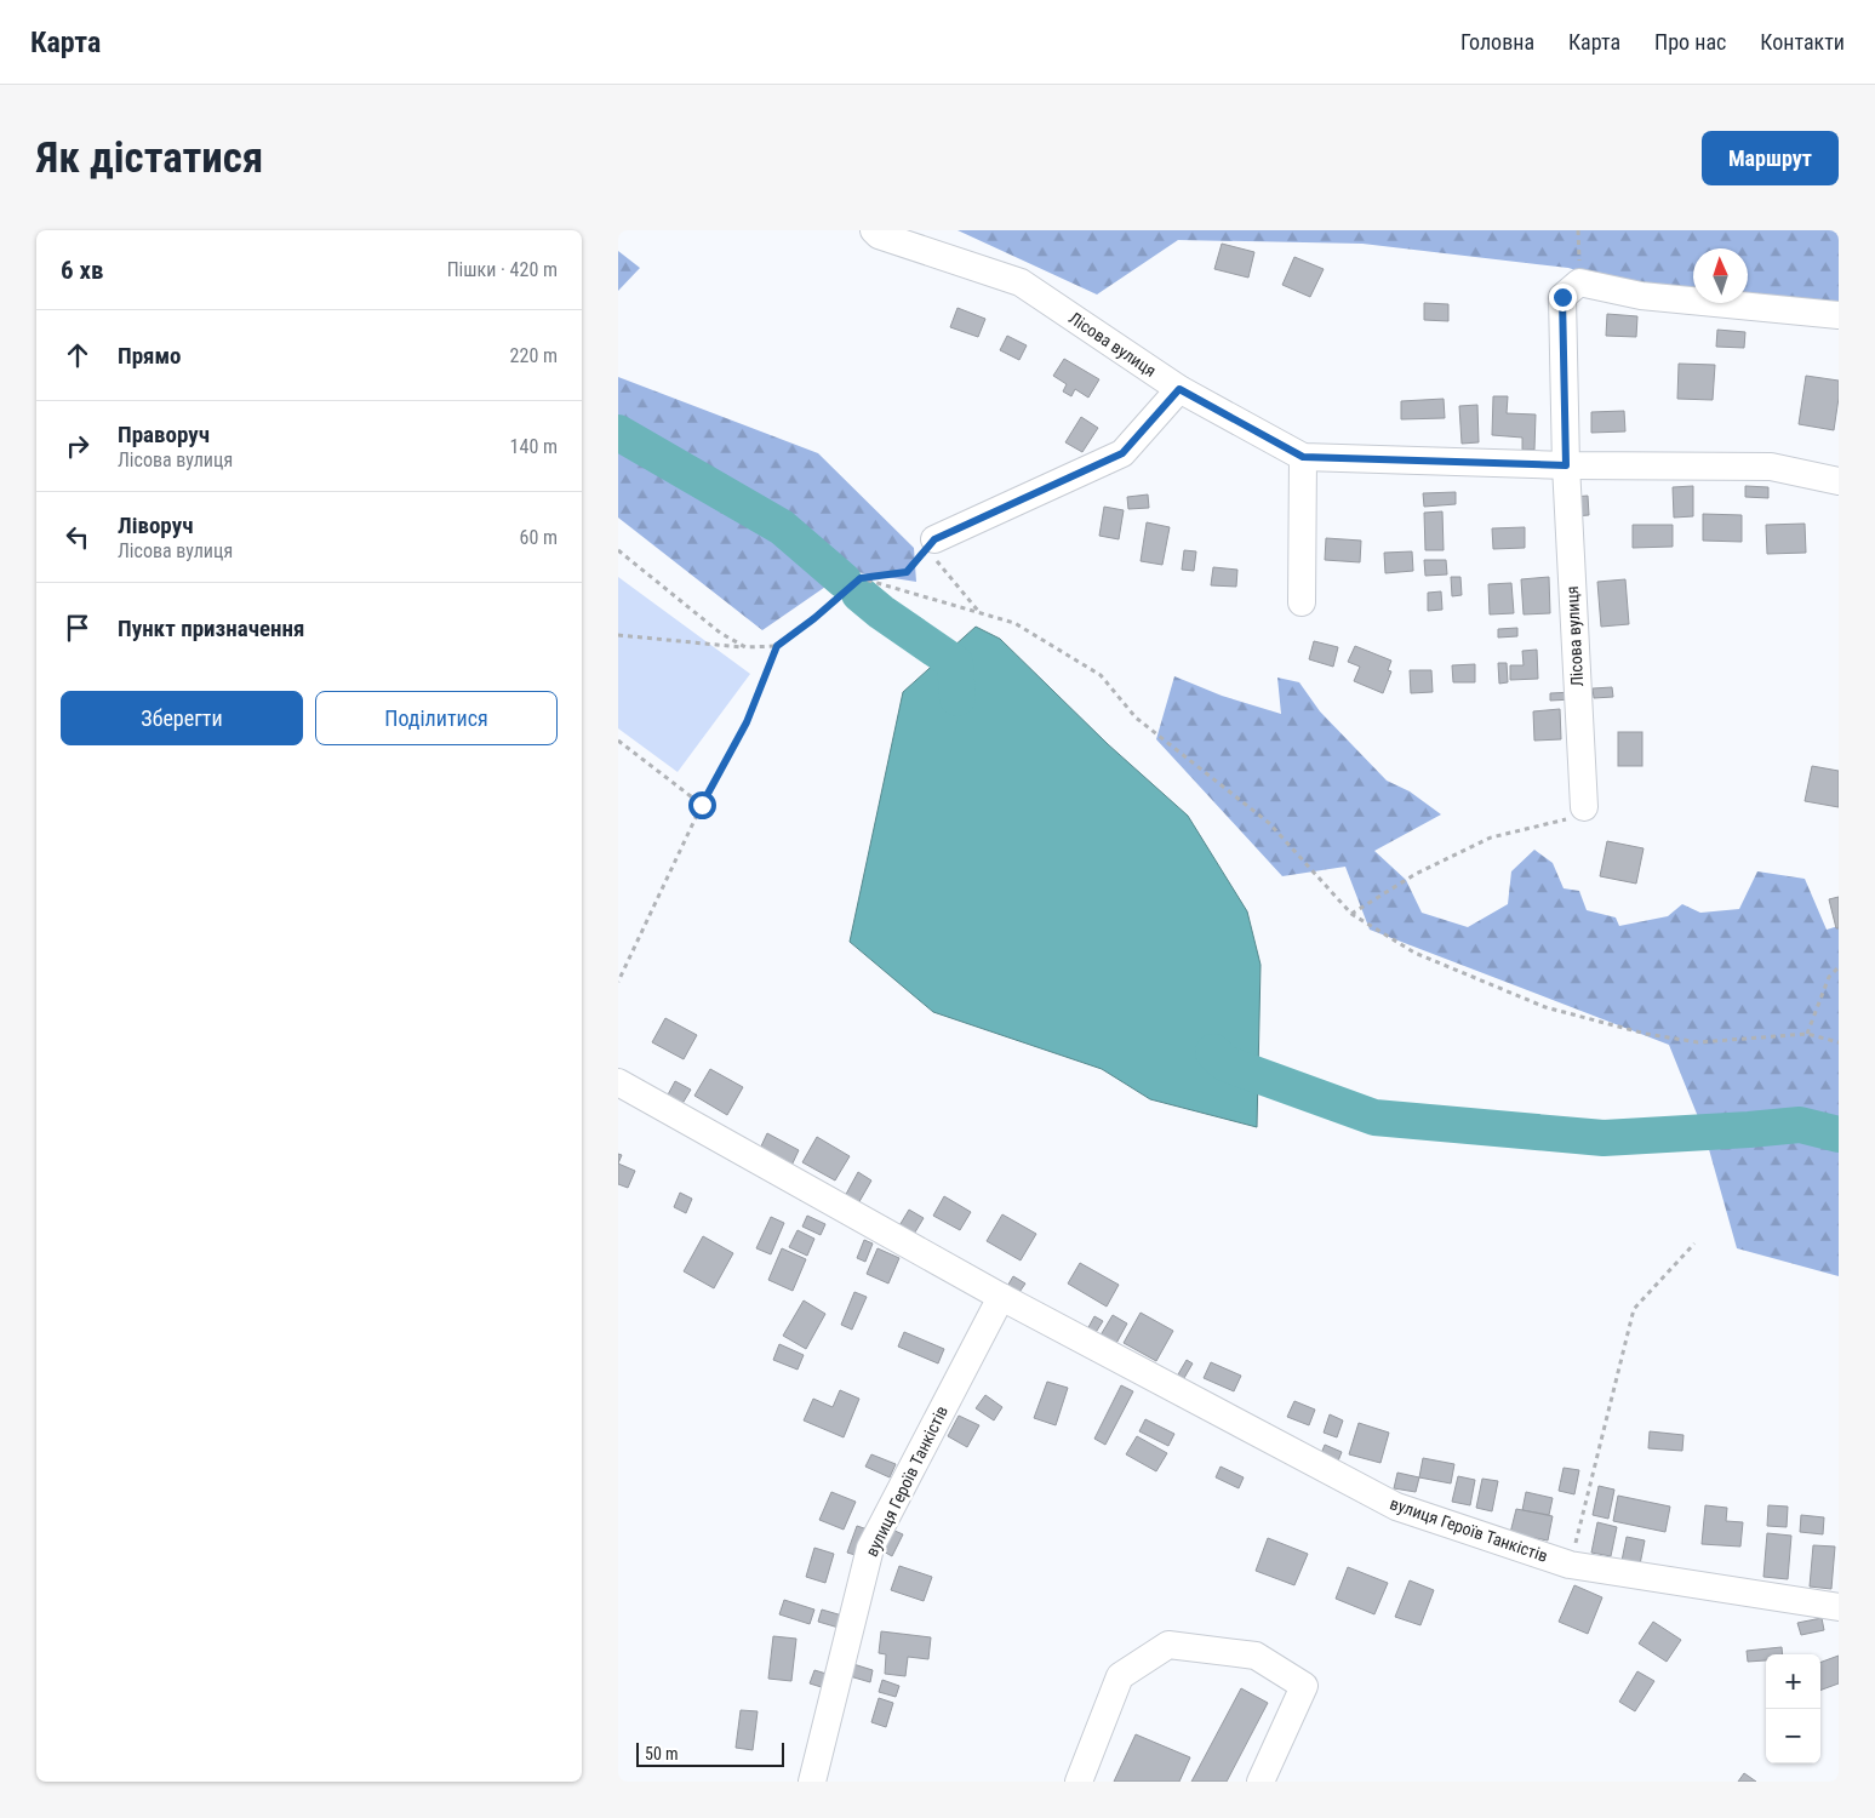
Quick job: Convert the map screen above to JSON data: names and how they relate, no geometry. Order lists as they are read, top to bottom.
{
  "streets": {
    "street": ["Лісова вулиця", "вулиця Героїв Танкістів"]
  },
  "scale_bar": "50 m",
  "north": "top",
  "page": {
    "header": "Карта",
    "nav": [
      "Головна",
      "Карта",
      "Про нас",
      "Контакти"
    ],
    "buttons": [
      "Маршрут",
      ["Зберегти", "Поділитися"]
    ],
    "title": "Як дістатися",
    "heading": ["6 хв", "Пішки · 420 m"],
    "list": [
      ["Прямо", "220 m"],
      ["Праворуч", "Лісова вулиця", "140 m"],
      ["Ліворуч", "Лісова вулиця", "60 m"],
      "Пункт призначення"
    ],
    "map_buttons": ["+", "−"],
    "scale": "50 m"
  }
}
